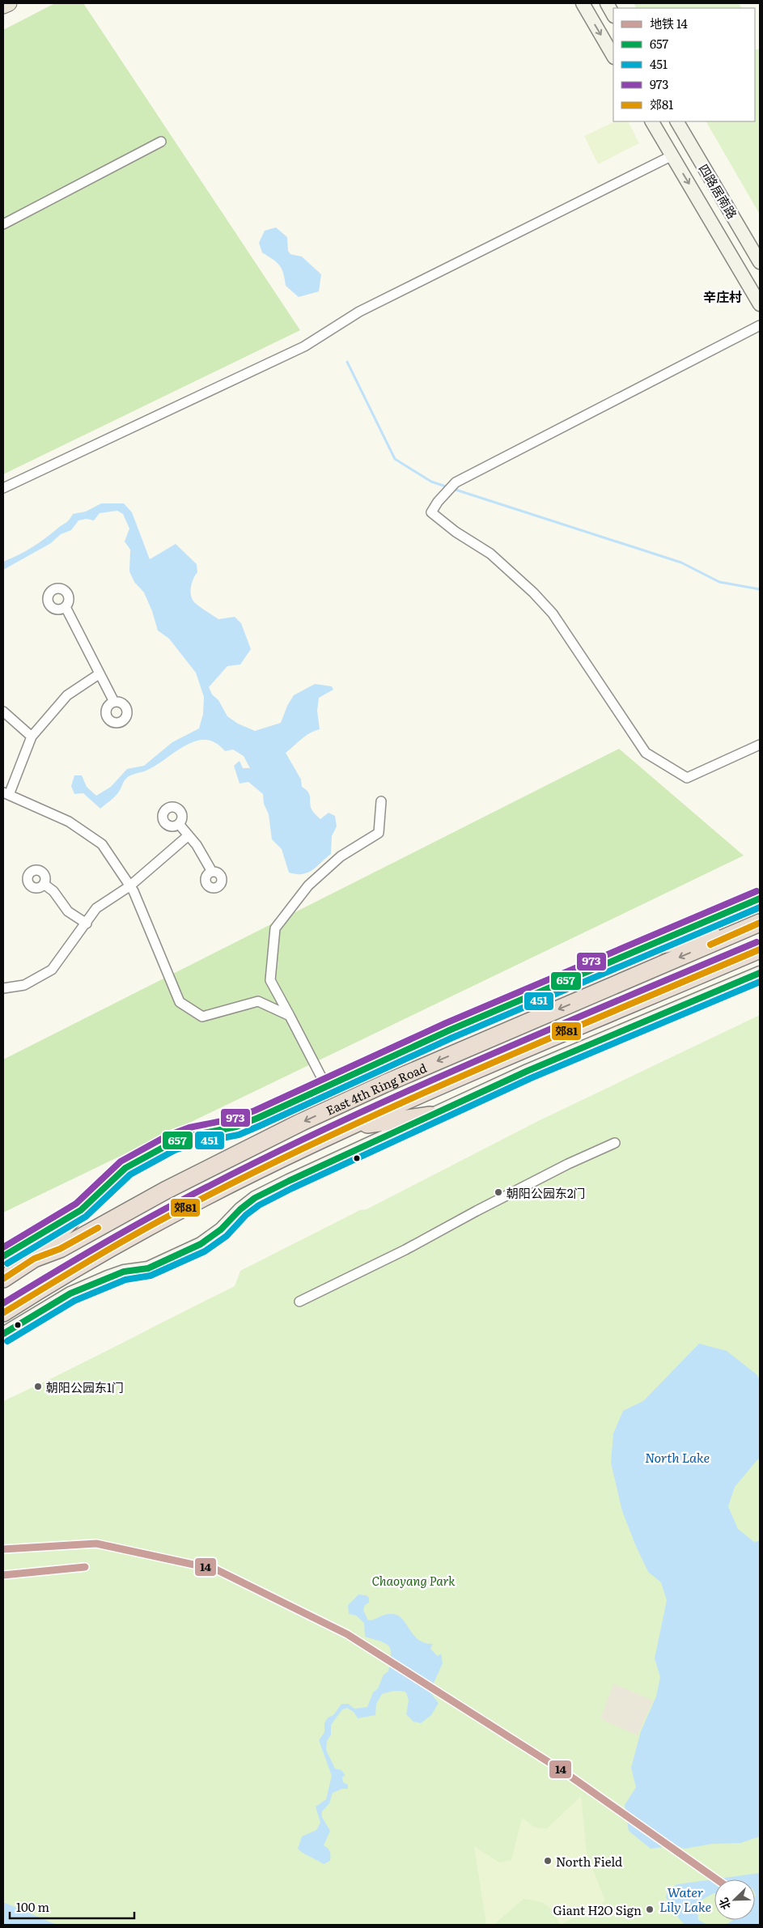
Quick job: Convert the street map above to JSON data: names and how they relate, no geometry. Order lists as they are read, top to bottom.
{
  "streets": {
    "highway": ["East 4th Ring Road"],
    "street": ["四路居南路"]
  },
  "districts": ["辛庄村"],
  "water": ["North Lake", "Water Lily Lake"],
  "parks": ["Chaoyang Park"],
  "places": [
    "朝阳公园东2门",
    "朝阳公园东1门",
    "North Field",
    "Giant H2O Sign"
  ],
  "lines": [
    "transit line 973",
    "transit line 657",
    "transit line 451",
    "transit line 郊81",
    "metro line 14"
  ],
  "legend": [
    "地铁 14",
    "657",
    "451",
    "973",
    "郊81"
  ],
  "scale_bar": "100 m",
  "north": "bottom left"
}
